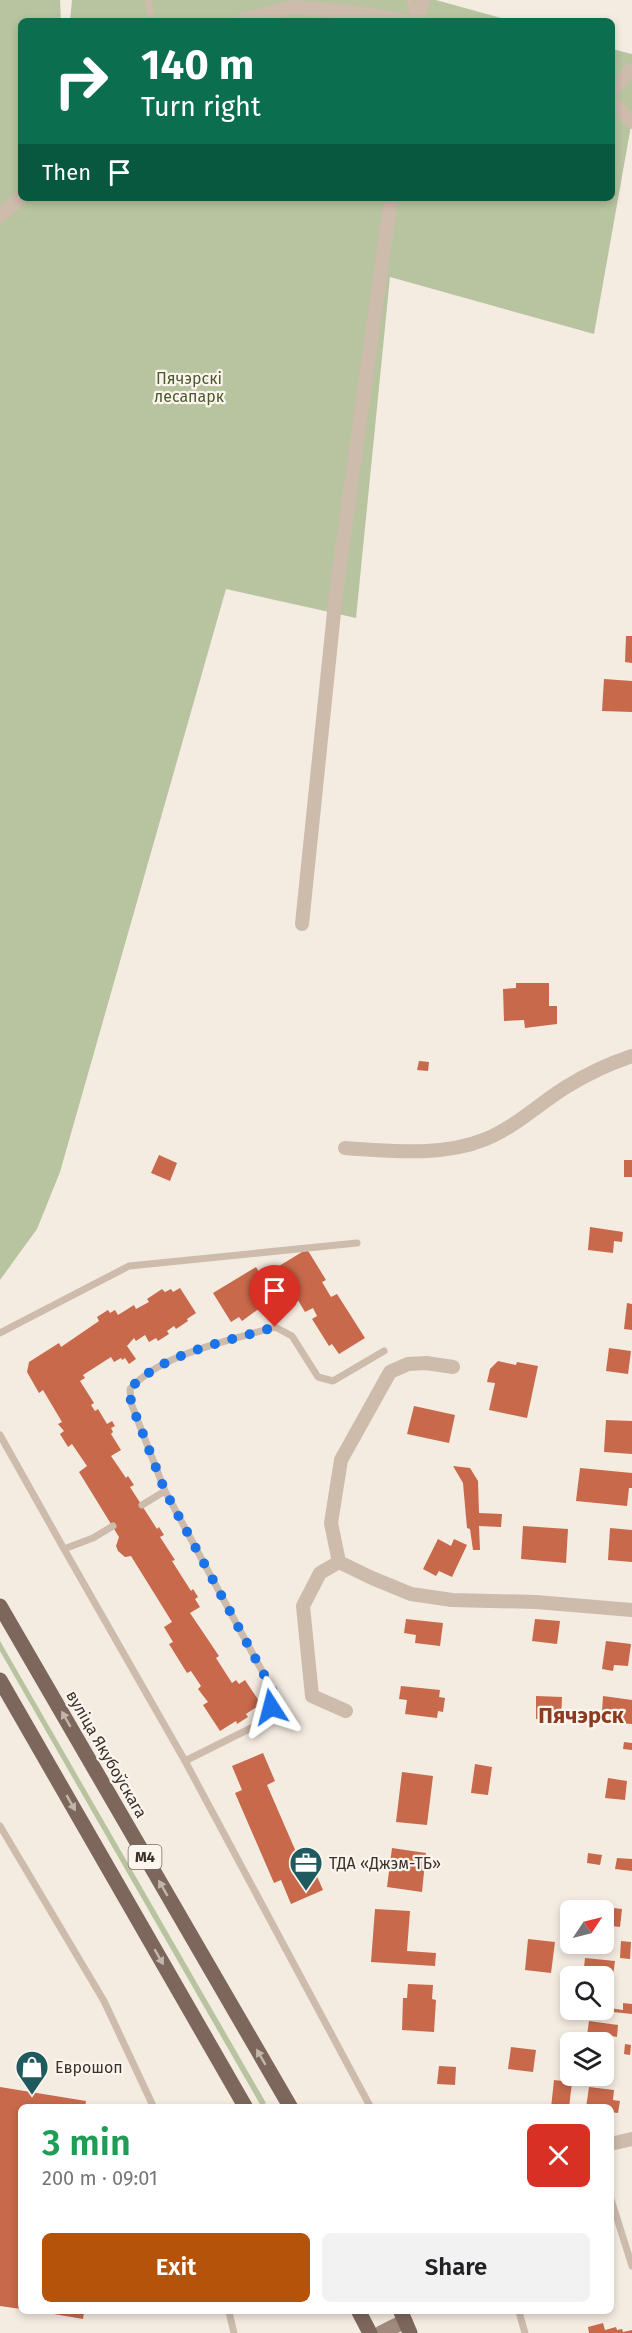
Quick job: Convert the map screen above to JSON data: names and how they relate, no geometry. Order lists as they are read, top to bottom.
{
  "streets": {
    "main road": ["вуліца Якубоўскага", "М4"]
  },
  "districts": ["Пячэрск"],
  "parks": ["Пячэрскі лесапарк"],
  "places": {
    "office": ["ТДА «Джэм-ТБ»"],
    "shop": ["Еврошоп"]
  },
  "north": "top right",
  "page": {
    "turn": ["140 m", "Turn right"],
    "then": "Then",
    "heading": ["3 min", "200 m · 09:01"],
    "buttons": ["Exit", "Share"]
  }
}
